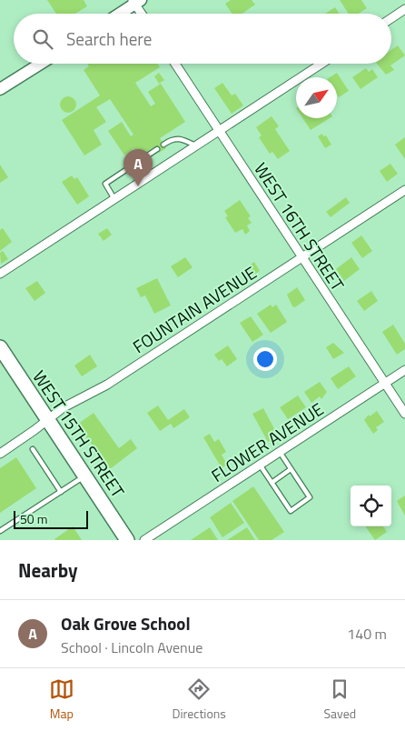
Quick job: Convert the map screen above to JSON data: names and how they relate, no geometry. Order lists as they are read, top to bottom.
{
  "streets": {
    "highway": ["WEST 15TH STREET"],
    "street": ["WEST 16TH STREET", "FOUNTAIN AVENUE", "FLOWER AVENUE"]
  },
  "crossings": [
    ["WEST 16TH STREET", "FOUNTAIN AVENUE"],
    ["WEST 16TH STREET", "FLOWER AVENUE"],
    ["FOUNTAIN AVENUE", "WEST 15TH STREET"]
  ],
  "scale_bar": "50 m",
  "north": "top right",
  "page": {
    "search": "Search here",
    "pins": "A",
    "scale": "50 m",
    "heading": "Nearby",
    "list": [
      {
        "mark": "A",
        "name": "Oak Grove School",
        "note": "School · Lincoln Avenue",
        "value": "140 m"
      }
    ],
    "nav": ["Map", "Directions", "Saved"]
  }
}
